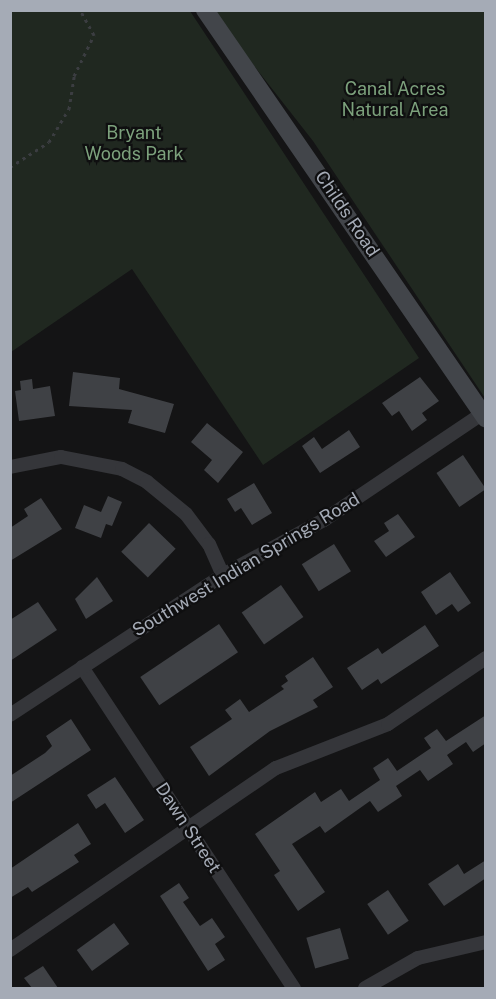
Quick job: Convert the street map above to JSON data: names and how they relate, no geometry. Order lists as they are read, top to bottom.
{
  "streets": {
    "street": ["Childs Road", "Southwest Indian Springs Road", "Dawn Street"]
  },
  "crossings": [
    ["Childs Road", "Southwest Indian Springs Road"],
    ["Southwest Indian Springs Road", "Dawn Street"]
  ],
  "parks": ["Canal Acres Natural Area", "Bryant Woods Park"]
}
